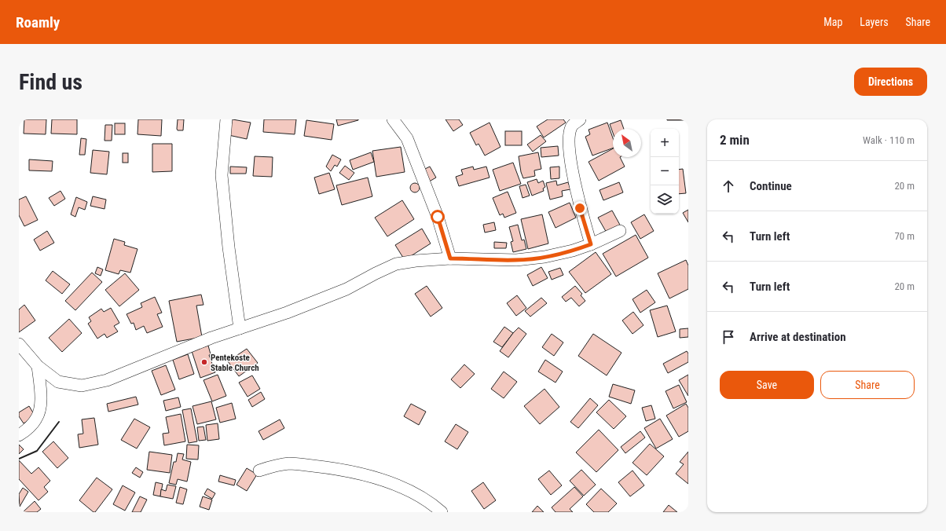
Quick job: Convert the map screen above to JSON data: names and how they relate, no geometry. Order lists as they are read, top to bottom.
{
  "places": ["Pentekoste Stable Church"],
  "north": "top left",
  "page": {
    "header": "Roamly",
    "nav": ["Map", "Layers", "Share"],
    "buttons": [
      "Directions",
      ["Save", "Share"]
    ],
    "title": "Find us",
    "heading": ["2 min", "Walk · 110 m"],
    "map_buttons": ["+", "−"],
    "list": [
      ["Continue", "20 m"],
      ["Turn left", "70 m"],
      ["Turn left", "20 m"],
      "Arrive at destination"
    ]
  }
}
